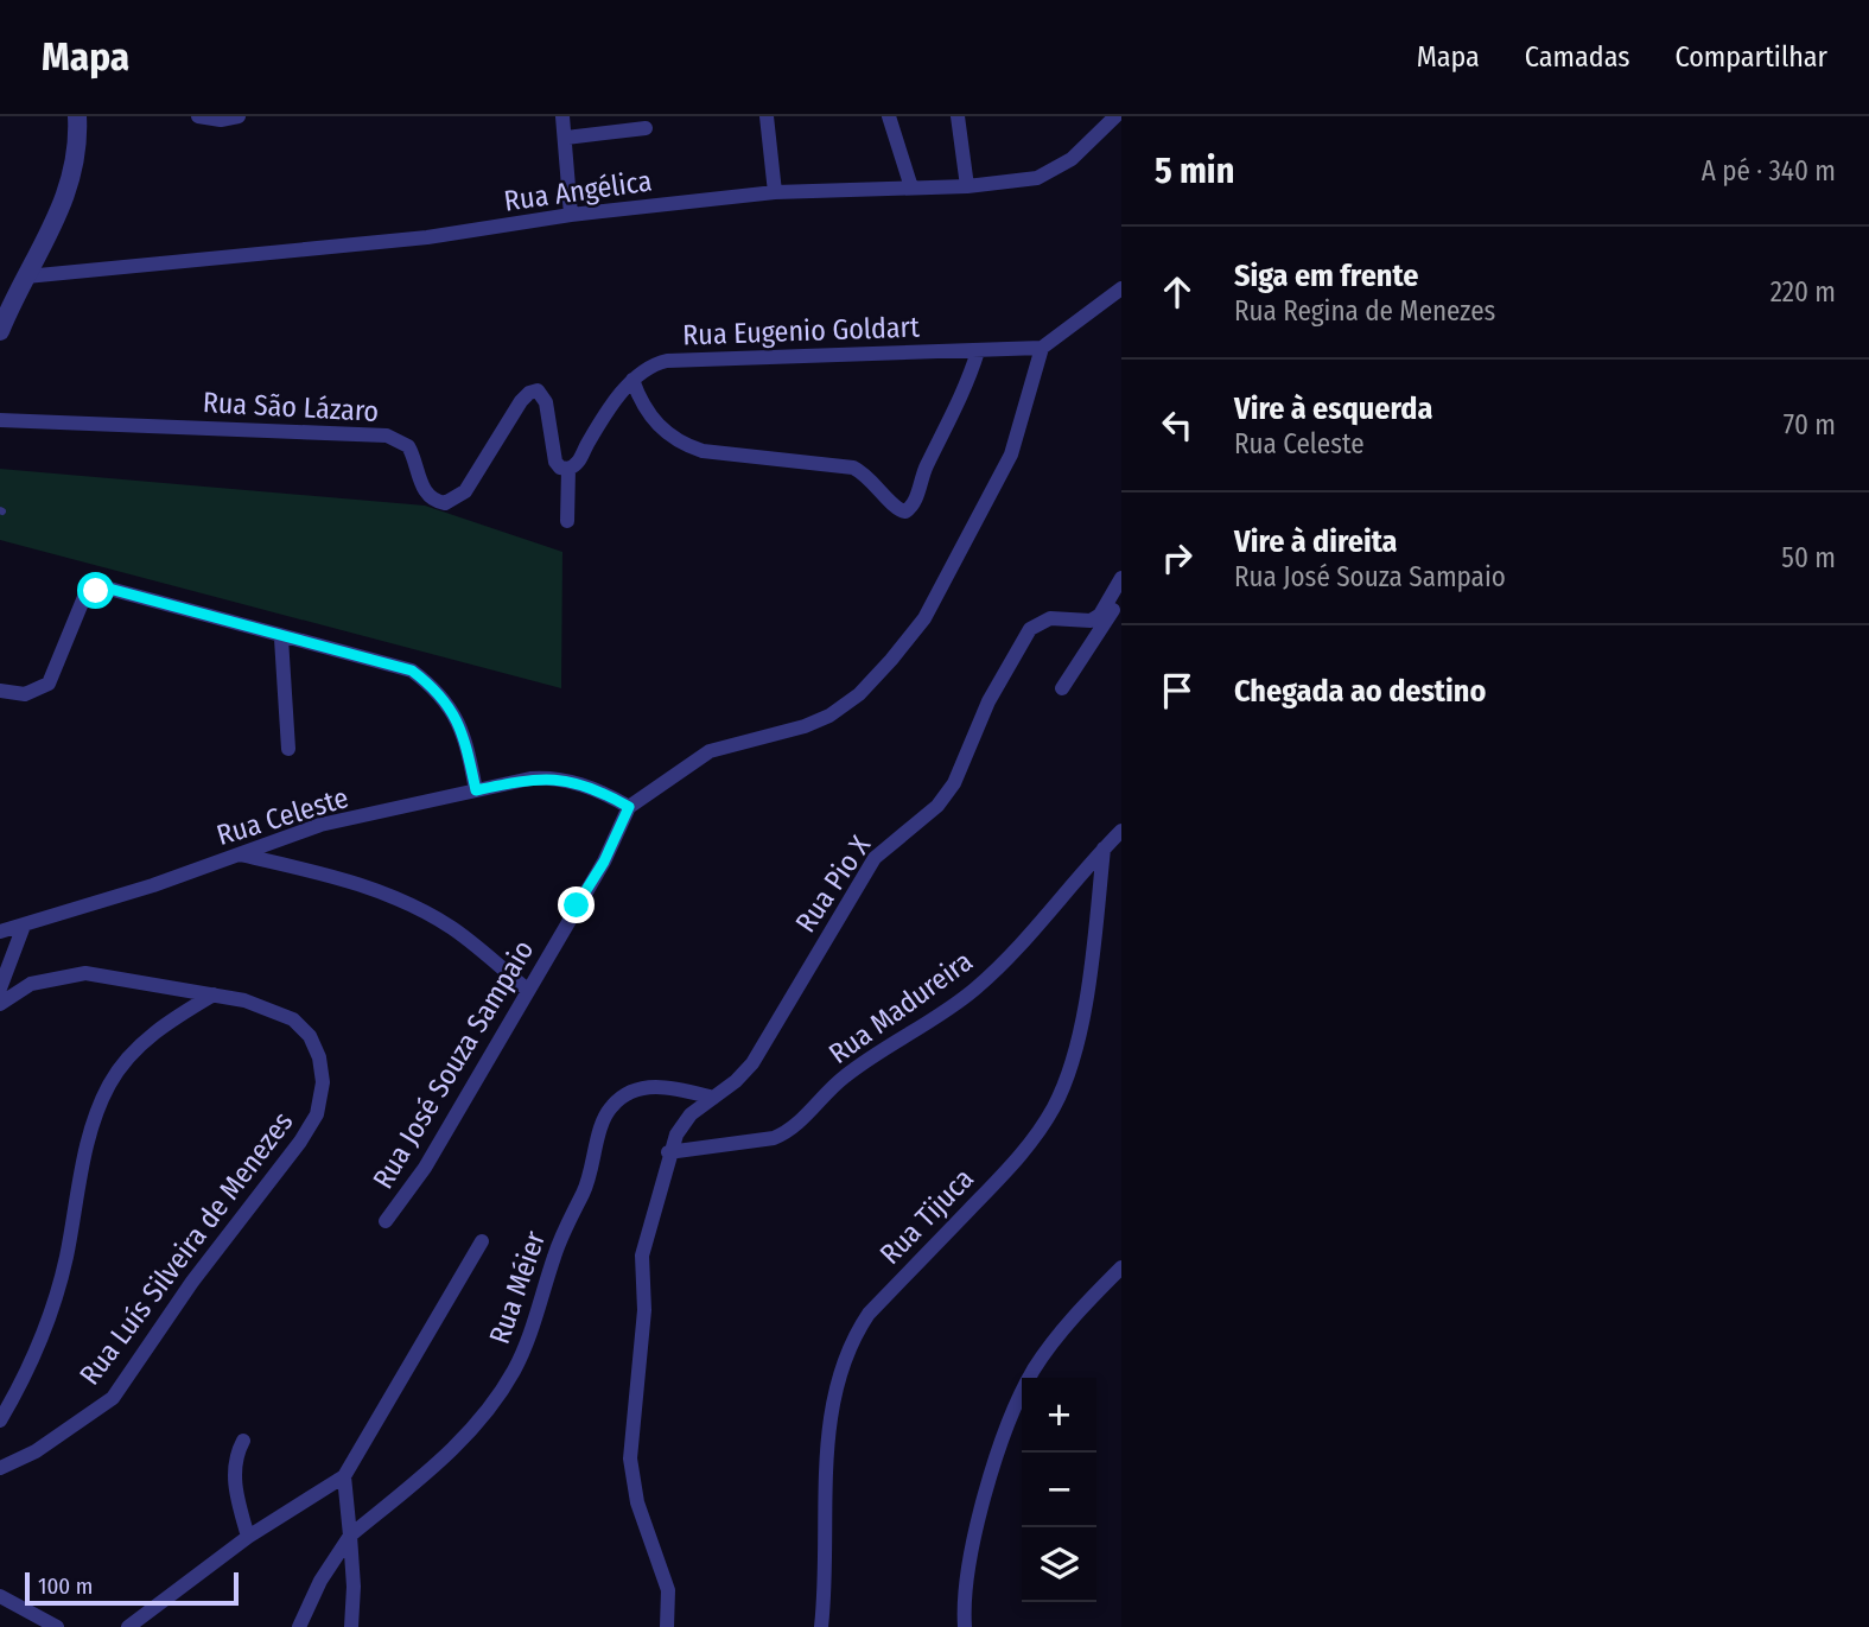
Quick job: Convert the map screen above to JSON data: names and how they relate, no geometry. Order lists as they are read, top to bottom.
{
  "streets": {
    "street": [
      "Rua Angélica",
      "Rua Eugenio Goldart",
      "Rua São Lázaro",
      "Rua Celeste",
      "Rua Pio X",
      "Rua Madureira",
      "Rua José Souza Sampaio",
      "Rua Tijuca",
      "Rua Luís Silveira de Menezes",
      "Rua Méier"
    ]
  },
  "crossings": [
    ["Rua Eugenio Goldart", "Rua São Lázaro"],
    ["Rua Celeste", "Rua José Souza Sampaio"],
    ["Rua Pio X", "Rua Méier"],
    ["Rua Madureira", "Rua Tijuca"]
  ],
  "scale_bar": "100 m",
  "page": {
    "header": "Mapa",
    "nav": ["Mapa", "Camadas", "Compartilhar"],
    "heading": ["5 min", "A pé · 340 m"],
    "list": [
      ["Siga em frente", "Rua Regina de Menezes", "220 m"],
      ["Vire à esquerda", "Rua Celeste", "70 m"],
      ["Vire à direita", "Rua José Souza Sampaio", "50 m"],
      "Chegada ao destino"
    ],
    "map_buttons": ["+", "−"],
    "scale": "100 m"
  }
}
